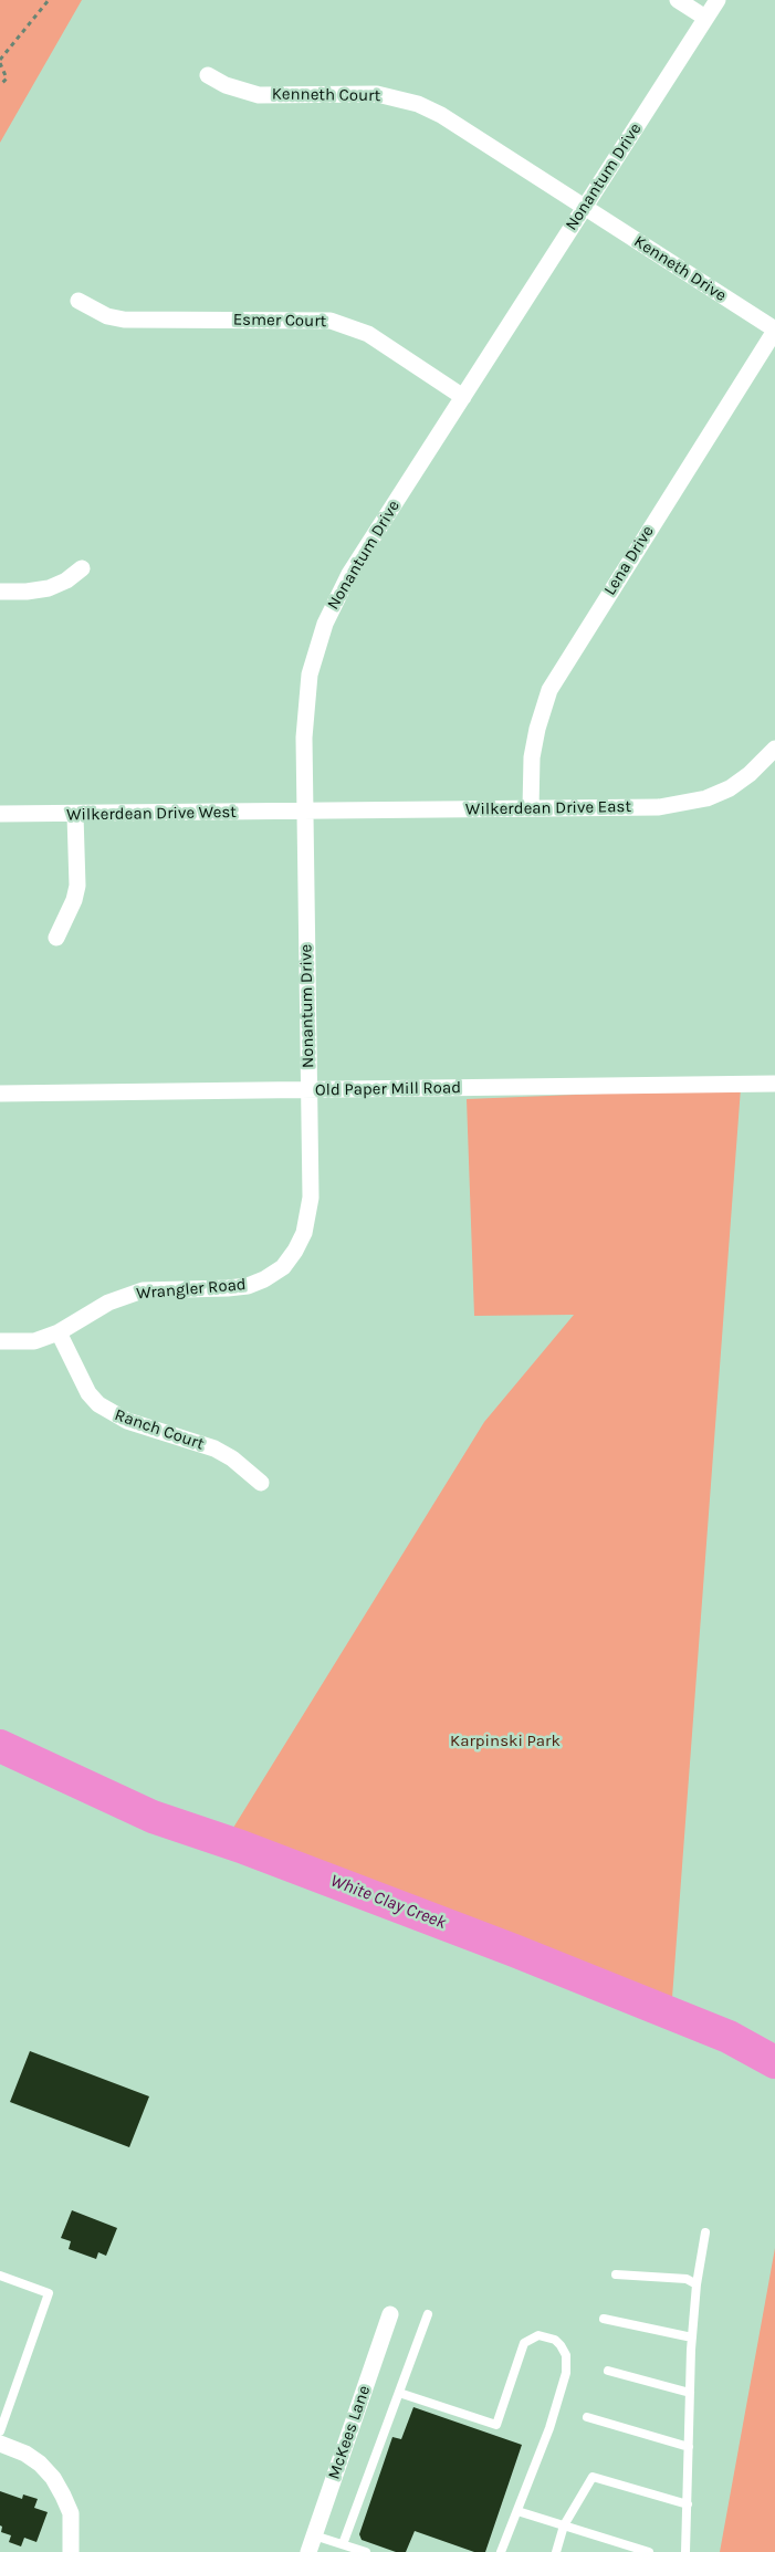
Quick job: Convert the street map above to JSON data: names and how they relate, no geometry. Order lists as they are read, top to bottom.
{
  "streets": {
    "street": [
      "Kenneth Court",
      "Nonantum Drive",
      "Kenneth Drive",
      "Esmer Court",
      "Lena Drive",
      "Wilkerdean Drive East",
      "Wilkerdean Drive West",
      "Old Paper Mill Road",
      "Wrangler Road",
      "Ranch Court",
      "McKees Lane"
    ]
  },
  "crossings": [
    ["Kenneth Court", "Nonantum Drive"],
    ["Kenneth Court", "Kenneth Drive"],
    ["Nonantum Drive", "Kenneth Drive"],
    ["Nonantum Drive", "Esmer Court"],
    ["Nonantum Drive", "Wilkerdean Drive East"],
    ["Nonantum Drive", "Wilkerdean Drive West"],
    ["Nonantum Drive", "Old Paper Mill Road"],
    ["Nonantum Drive", "Wrangler Road"],
    ["Kenneth Drive", "Lena Drive"],
    ["Lena Drive", "Wilkerdean Drive East"],
    ["Wilkerdean Drive East", "Wilkerdean Drive West"],
    ["Wrangler Road", "Ranch Court"]
  ],
  "water": ["White Clay Creek"],
  "parks": ["Karpinski Park"]
}
